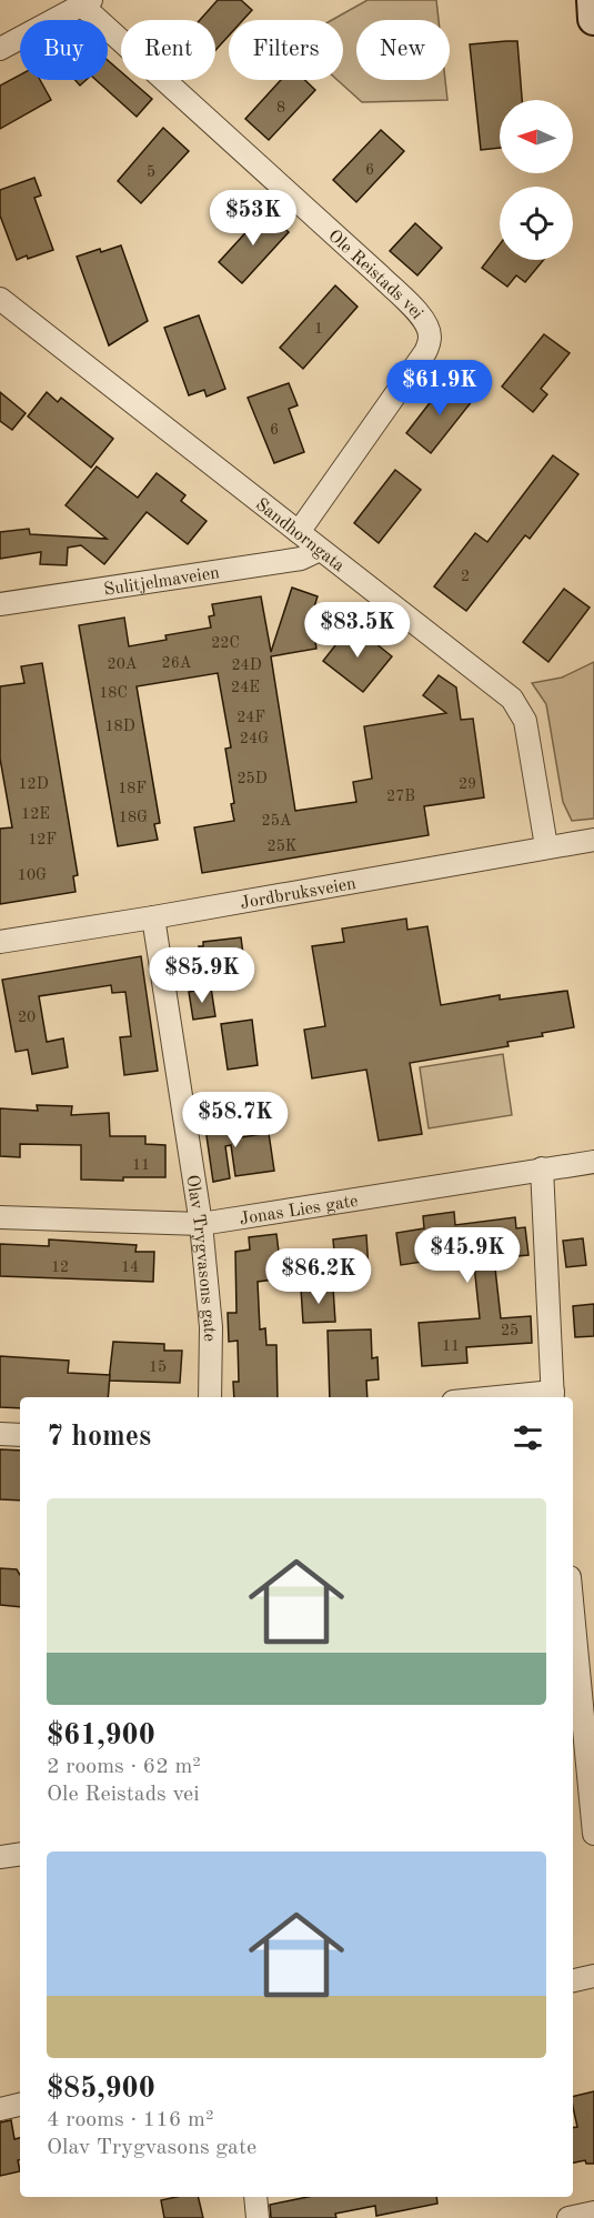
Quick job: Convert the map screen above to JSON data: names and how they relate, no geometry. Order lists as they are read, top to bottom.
{
  "streets": {
    "street": [
      "Ole Reistads vei",
      "Sandhorngata",
      "Sulitjelmaveien",
      "Jordbruksveien",
      "Jonas Lies gate",
      "Olav Trygvasons gate"
    ]
  },
  "crossings": [
    ["Ole Reistads vei", "Sandhorngata"],
    ["Sandhorngata", "Sulitjelmaveien"],
    ["Sandhorngata", "Jordbruksveien"],
    ["Jordbruksveien", "Olav Trygvasons gate"],
    ["Jonas Lies gate", "Olav Trygvasons gate"]
  ],
  "house_numbers": [
    "8",
    "6",
    "5",
    "1",
    "6",
    "2",
    "22C",
    "26A",
    "20A",
    "24D",
    "24E",
    "18C",
    "24F",
    "18D",
    "24G",
    "25D",
    "12D",
    "29",
    "18F",
    "27B",
    "12E",
    "18G",
    "25A",
    "12F",
    "25K",
    "10G",
    "20",
    "11",
    "12",
    "14",
    "25",
    "11",
    "15"
  ],
  "north": "left",
  "page": {
    "chip": [
      "Buy",
      "Rent",
      "Filters",
      "New"
    ],
    "price": [
      "$53K",
      "$61.9K",
      "$83.5K",
      "$85.9K",
      "$58.7K",
      "$45.9K",
      "$86.2K"
    ],
    "heading": "7 homes",
    "list": [
      {
        "name": "$61,900",
        "note": "2 rooms · 62 m² · Ole Reistads vei"
      },
      {
        "name": "$85,900",
        "note": "4 rooms · 116 m² · Olav Trygvasons gate"
      }
    ]
  }
}
